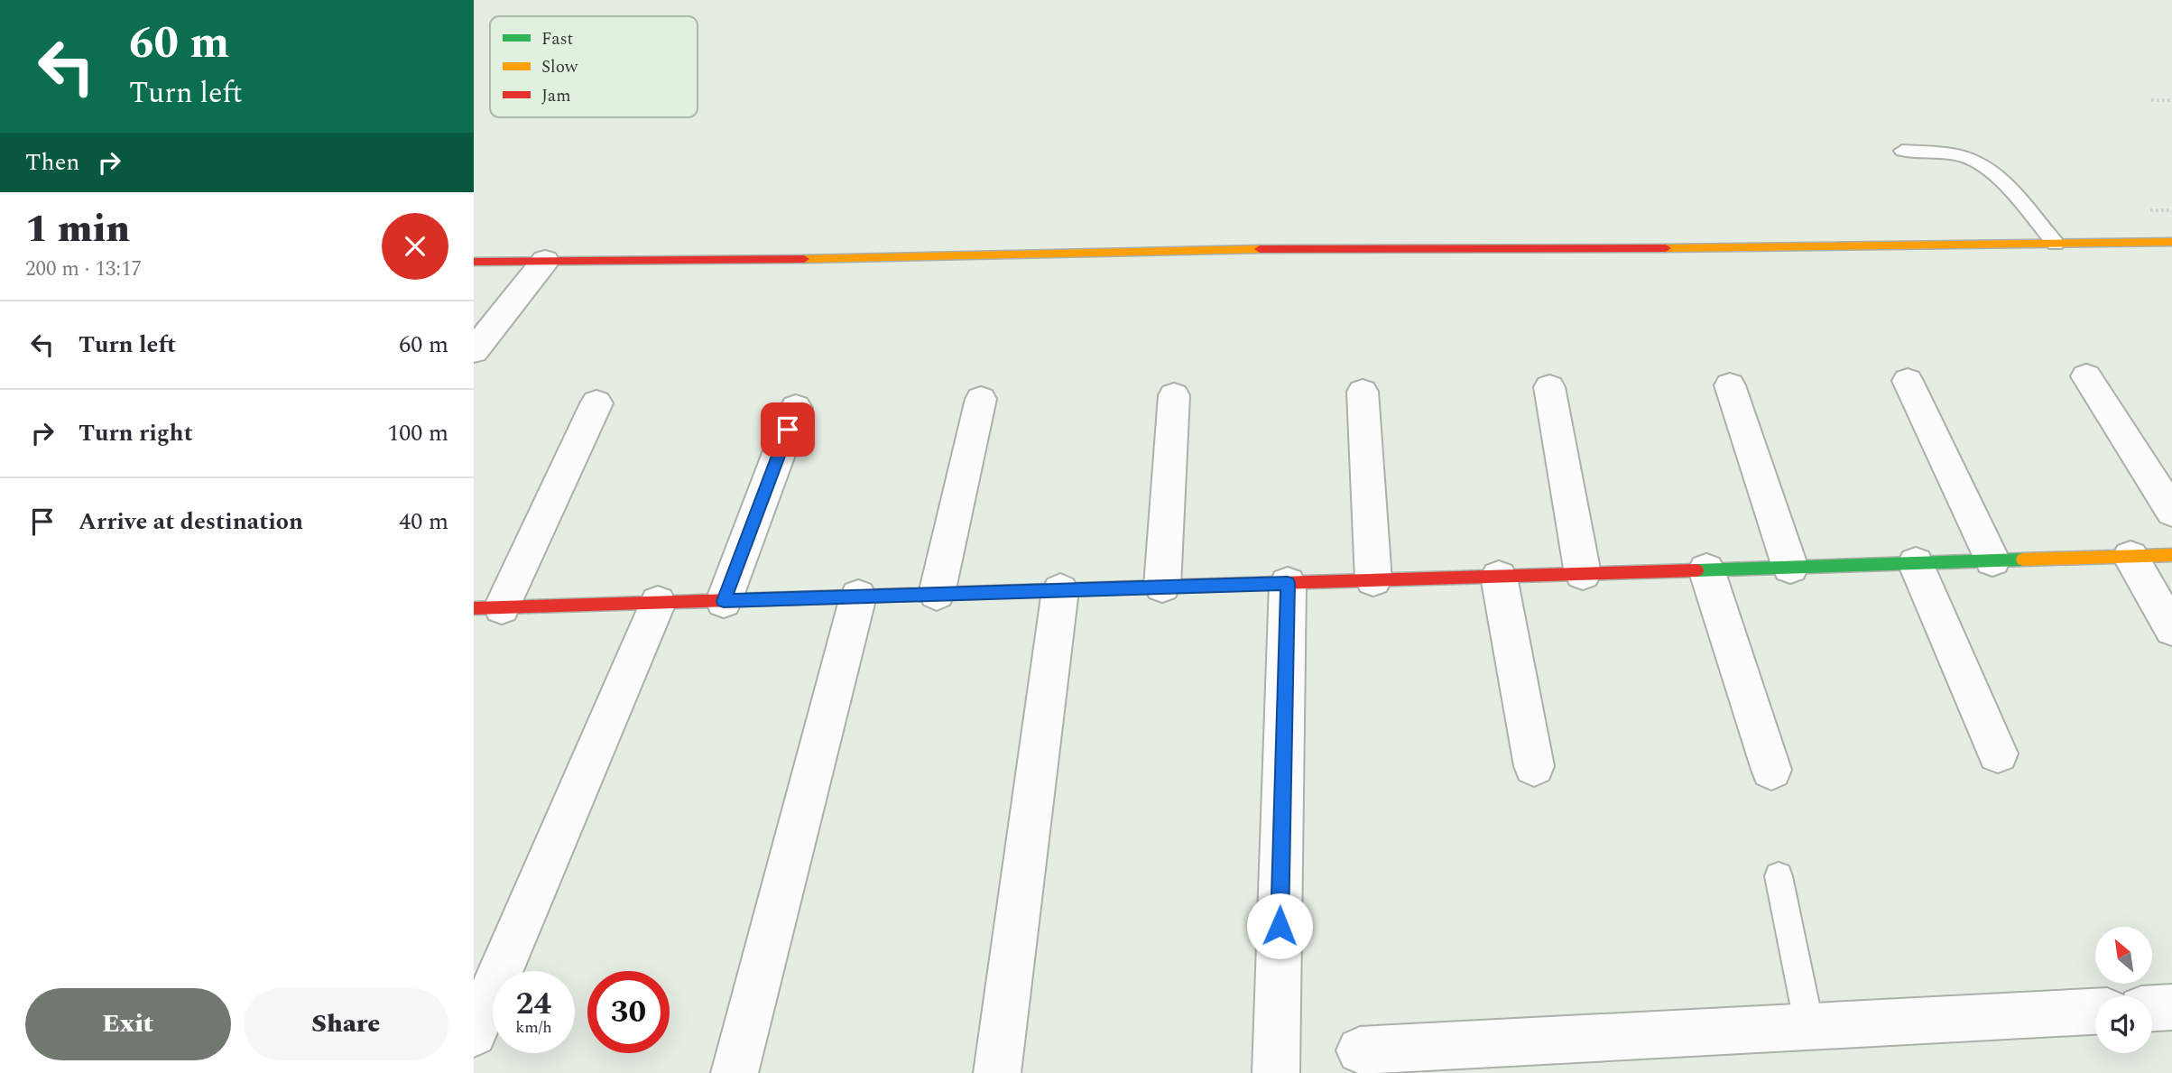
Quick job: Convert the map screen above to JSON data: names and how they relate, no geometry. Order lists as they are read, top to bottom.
{
  "legend": ["Fast", "Slow", "Jam"],
  "north": "top left",
  "page": {
    "turn": ["60 m", "Turn left"],
    "then": "Then",
    "heading": ["1 min", "200 m · 13:17"],
    "list": [
      {
        "name": "Turn left",
        "value": "60 m"
      },
      {
        "name": "Turn right",
        "value": "100 m"
      },
      {
        "name": "Arrive at destination",
        "value": "40 m"
      }
    ],
    "speed": "24 km/h",
    "limit": "30",
    "buttons": ["Exit", "Share"]
  }
}
